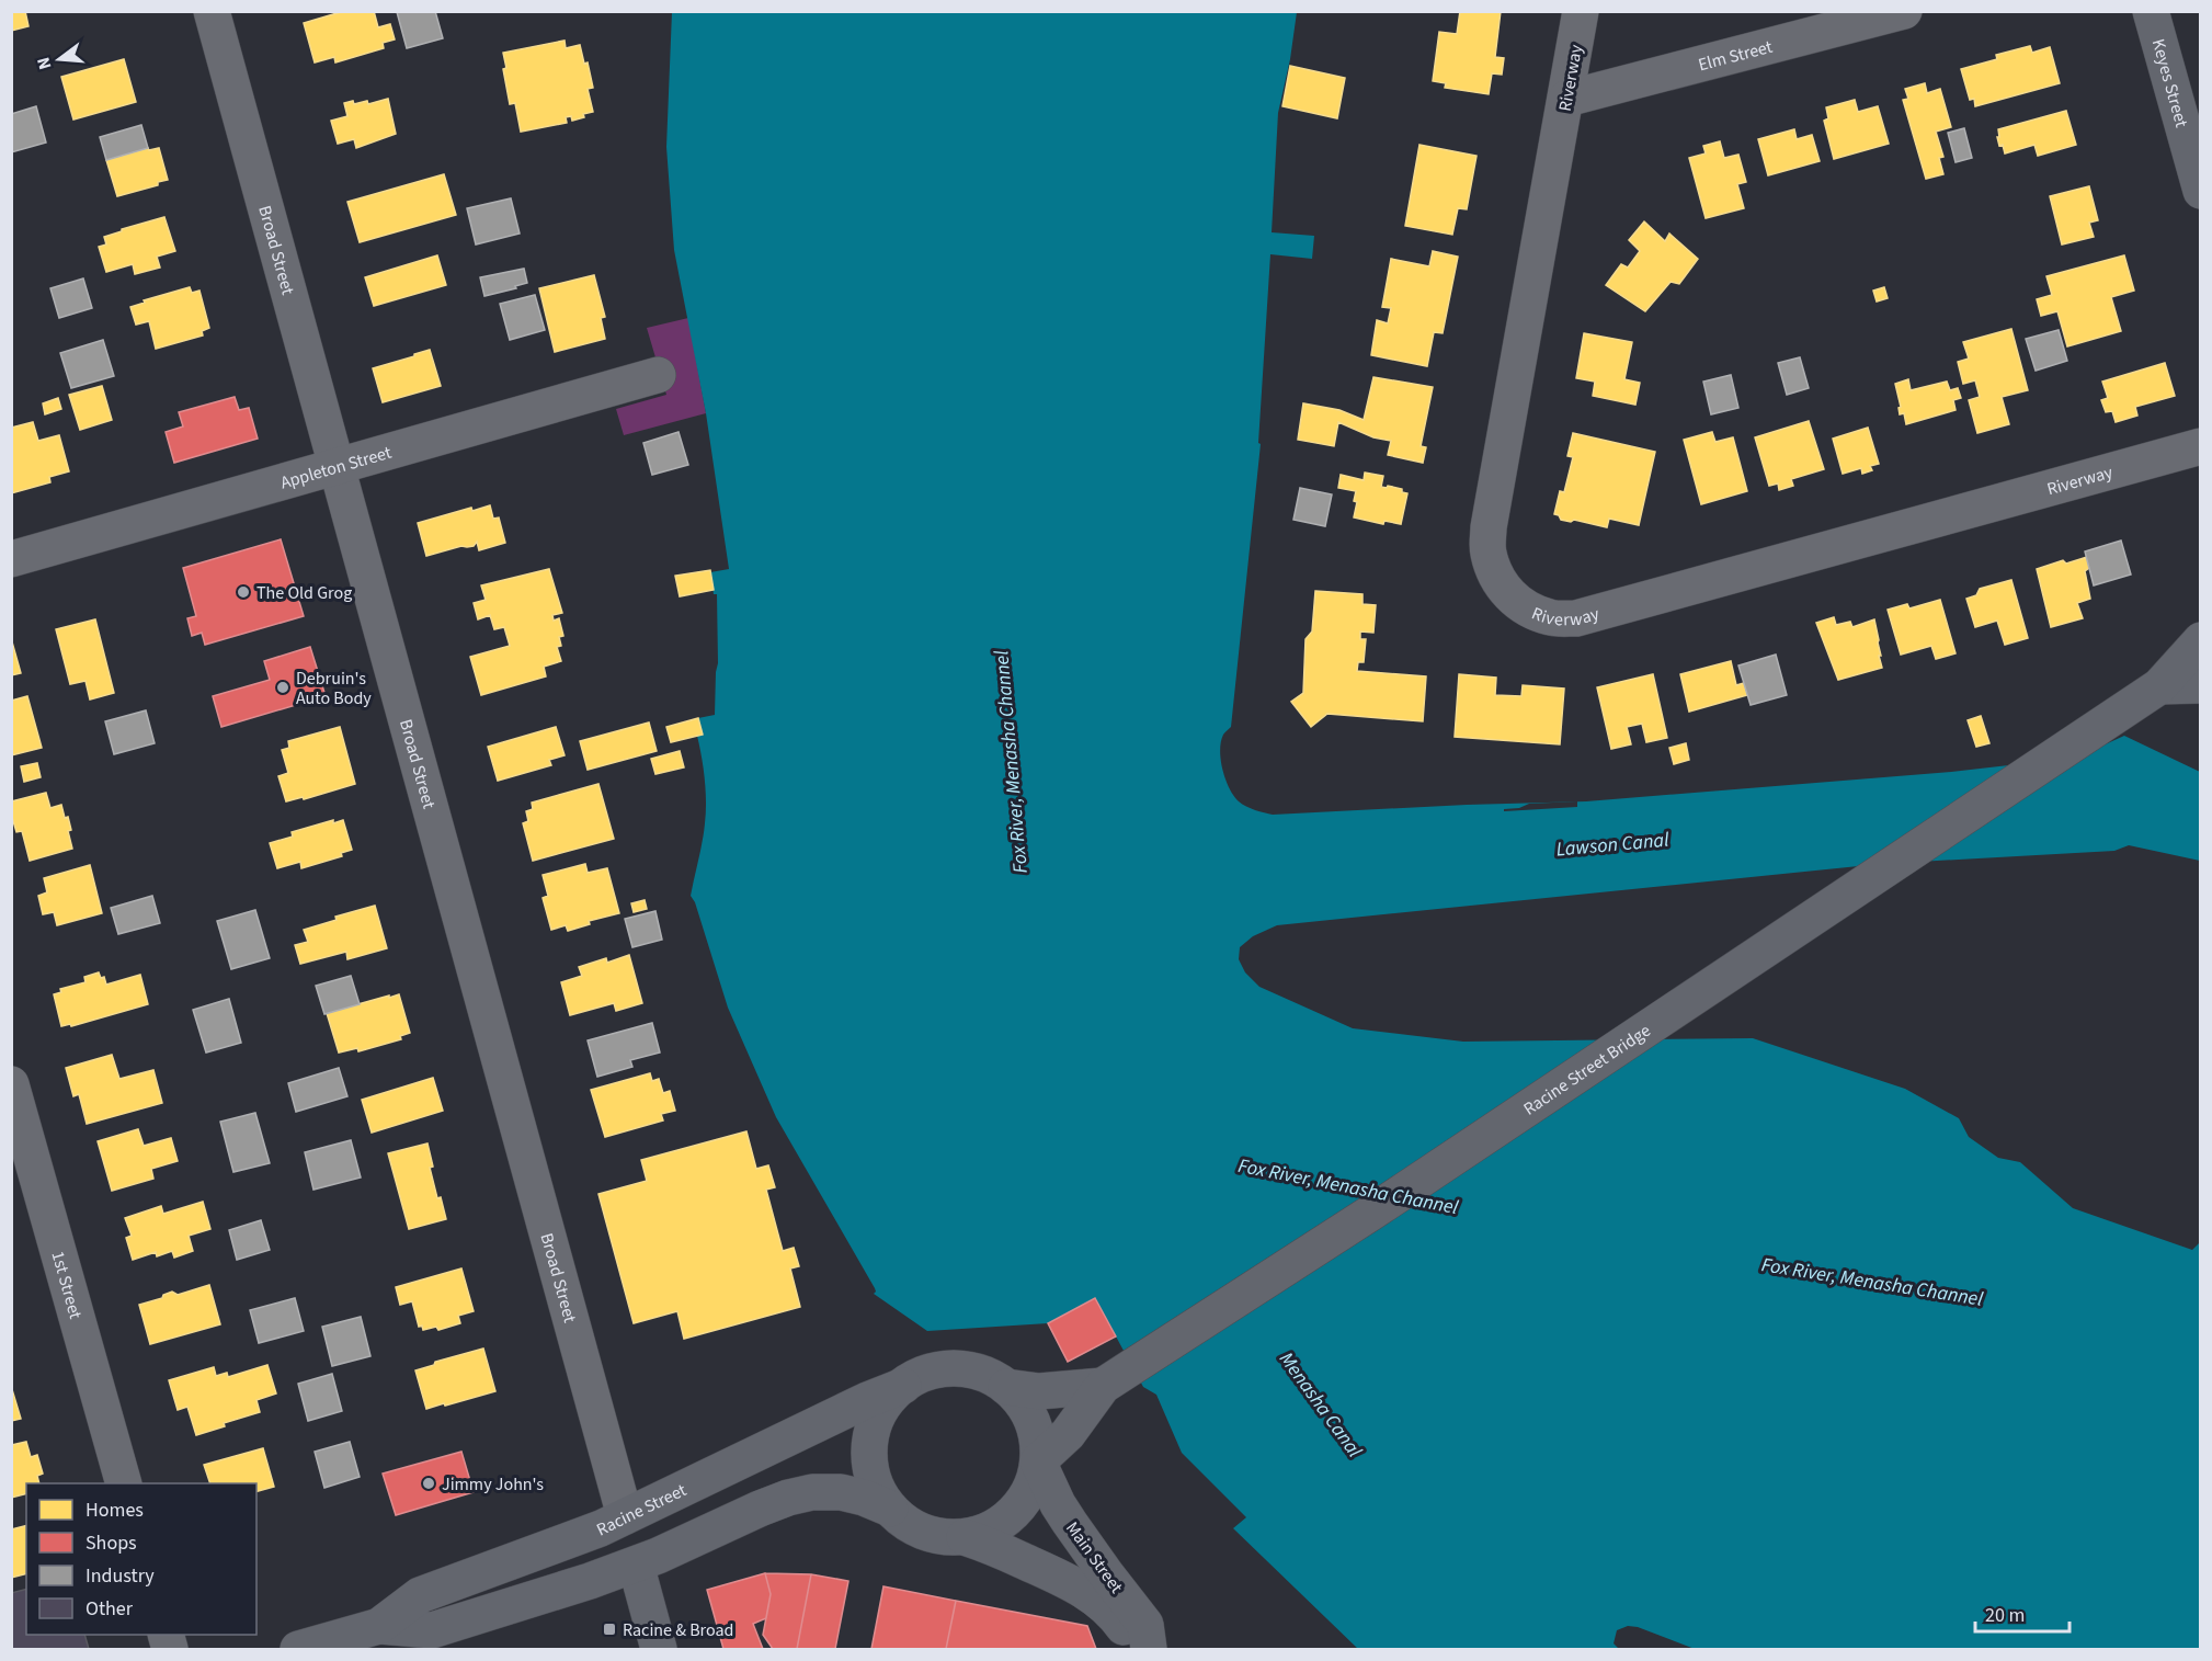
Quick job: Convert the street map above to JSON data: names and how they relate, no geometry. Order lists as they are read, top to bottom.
{
  "streets": {
    "main road": [
      "Keyes Street",
      "Racine Street Bridge",
      "Racine Street",
      "Main Street"
    ],
    "street": [
      "Elm Street",
      "Riverway",
      "Broad Street",
      "Appleton Street",
      "1st Street"
    ]
  },
  "crossings": [
    ["Elm Street", "Riverway"],
    ["Broad Street", "Appleton Street"],
    ["Broad Street", "Racine Street"],
    ["Racine Street", "Main Street"]
  ],
  "water": ["Fox River, Menasha Channel", "Lawson Canal", "Menasha Canal"],
  "places": {
    "other": ["The Old Grog", "Debruin's Auto Body", "Jimmy John's"],
    "transit": ["Racine & Broad"]
  },
  "legend": [
    "Homes",
    "Shops",
    "Industry",
    "Other"
  ],
  "scale_bar": "20 m",
  "north": "left"
}
